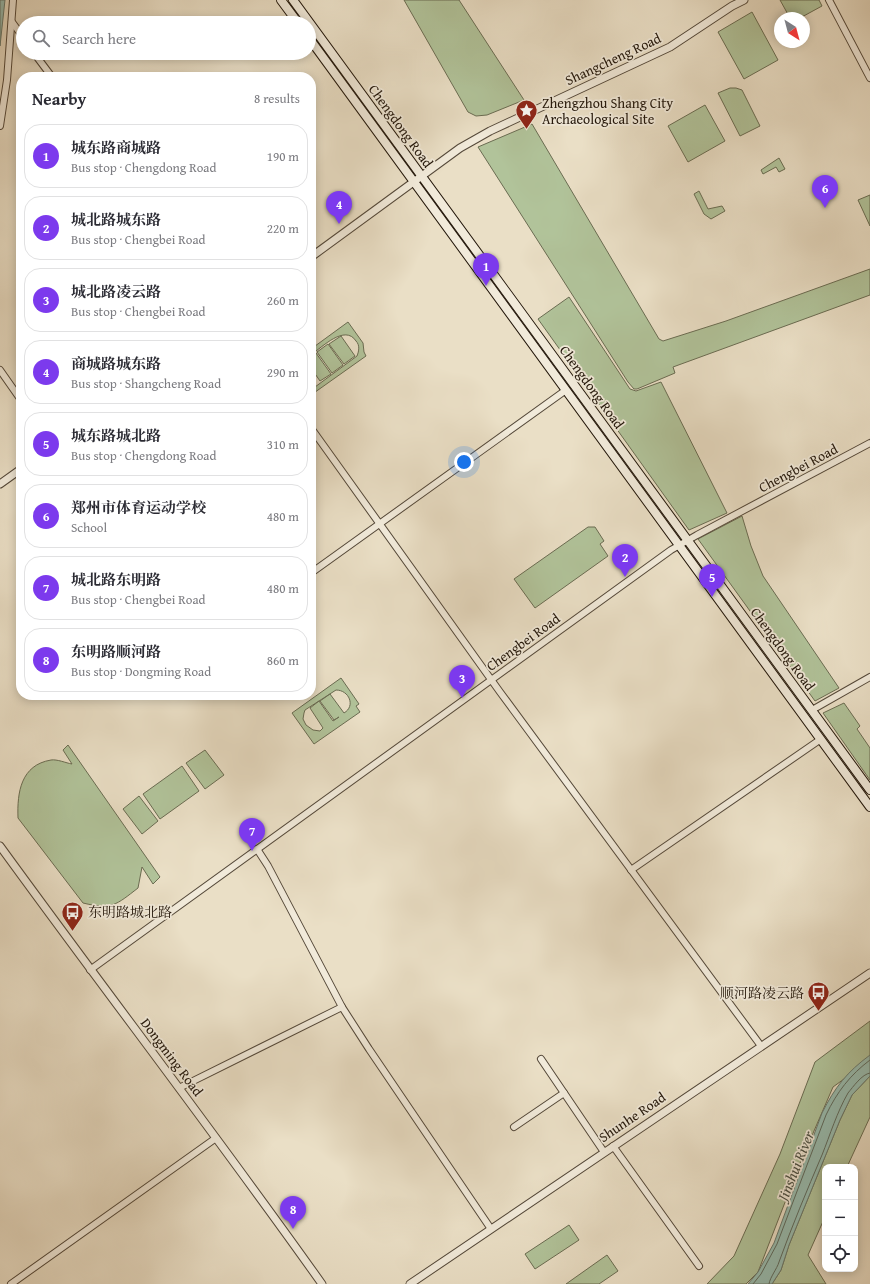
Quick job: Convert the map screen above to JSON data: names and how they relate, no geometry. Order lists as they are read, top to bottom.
{
  "streets": {
    "main road": ["Chengdong Road"],
    "street": [
      "Shangcheng Road",
      "Chengbei Road",
      "Dongming Road",
      "Shunhe Road"
    ]
  },
  "crossings": [
    ["Shangcheng Road", "Chengdong Road"],
    ["Chengdong Road", "Chengbei Road"],
    ["Chengbei Road", "Dongming Road"]
  ],
  "water": ["Jinshui River"],
  "places": {
    "place": ["Zhengzhou Shang City Archaeological Site"],
    "bus stop": ["东明路城北路", "顺河路凌云路"]
  },
  "north": "bottom right",
  "page": {
    "search": "Search here",
    "heading": ["Nearby", "8 results"],
    "list": [
      {
        "mark": "1",
        "name": "城东路商城路",
        "note": "Bus stop · Chengdong Road",
        "value": "190 m"
      },
      {
        "mark": "2",
        "name": "城北路城东路",
        "note": "Bus stop · Chengbei Road",
        "value": "220 m"
      },
      {
        "mark": "3",
        "name": "城北路凌云路",
        "note": "Bus stop · Chengbei Road",
        "value": "260 m"
      },
      {
        "mark": "4",
        "name": "商城路城东路",
        "note": "Bus stop · Shangcheng Road",
        "value": "290 m"
      },
      {
        "mark": "5",
        "name": "城东路城北路",
        "note": "Bus stop · Chengdong Road",
        "value": "310 m"
      },
      {
        "mark": "6",
        "name": "郑州市体育运动学校",
        "note": "School",
        "value": "480 m"
      },
      {
        "mark": "7",
        "name": "城北路东明路",
        "note": "Bus stop · Chengbei Road",
        "value": "480 m"
      },
      {
        "mark": "8",
        "name": "东明路顺河路",
        "note": "Bus stop · Dongming Road",
        "value": "860 m"
      }
    ],
    "pins": [
      "6",
      "4",
      "1",
      "2",
      "5",
      "3",
      "7",
      "8"
    ],
    "map_buttons": ["+", "−"]
  }
}
